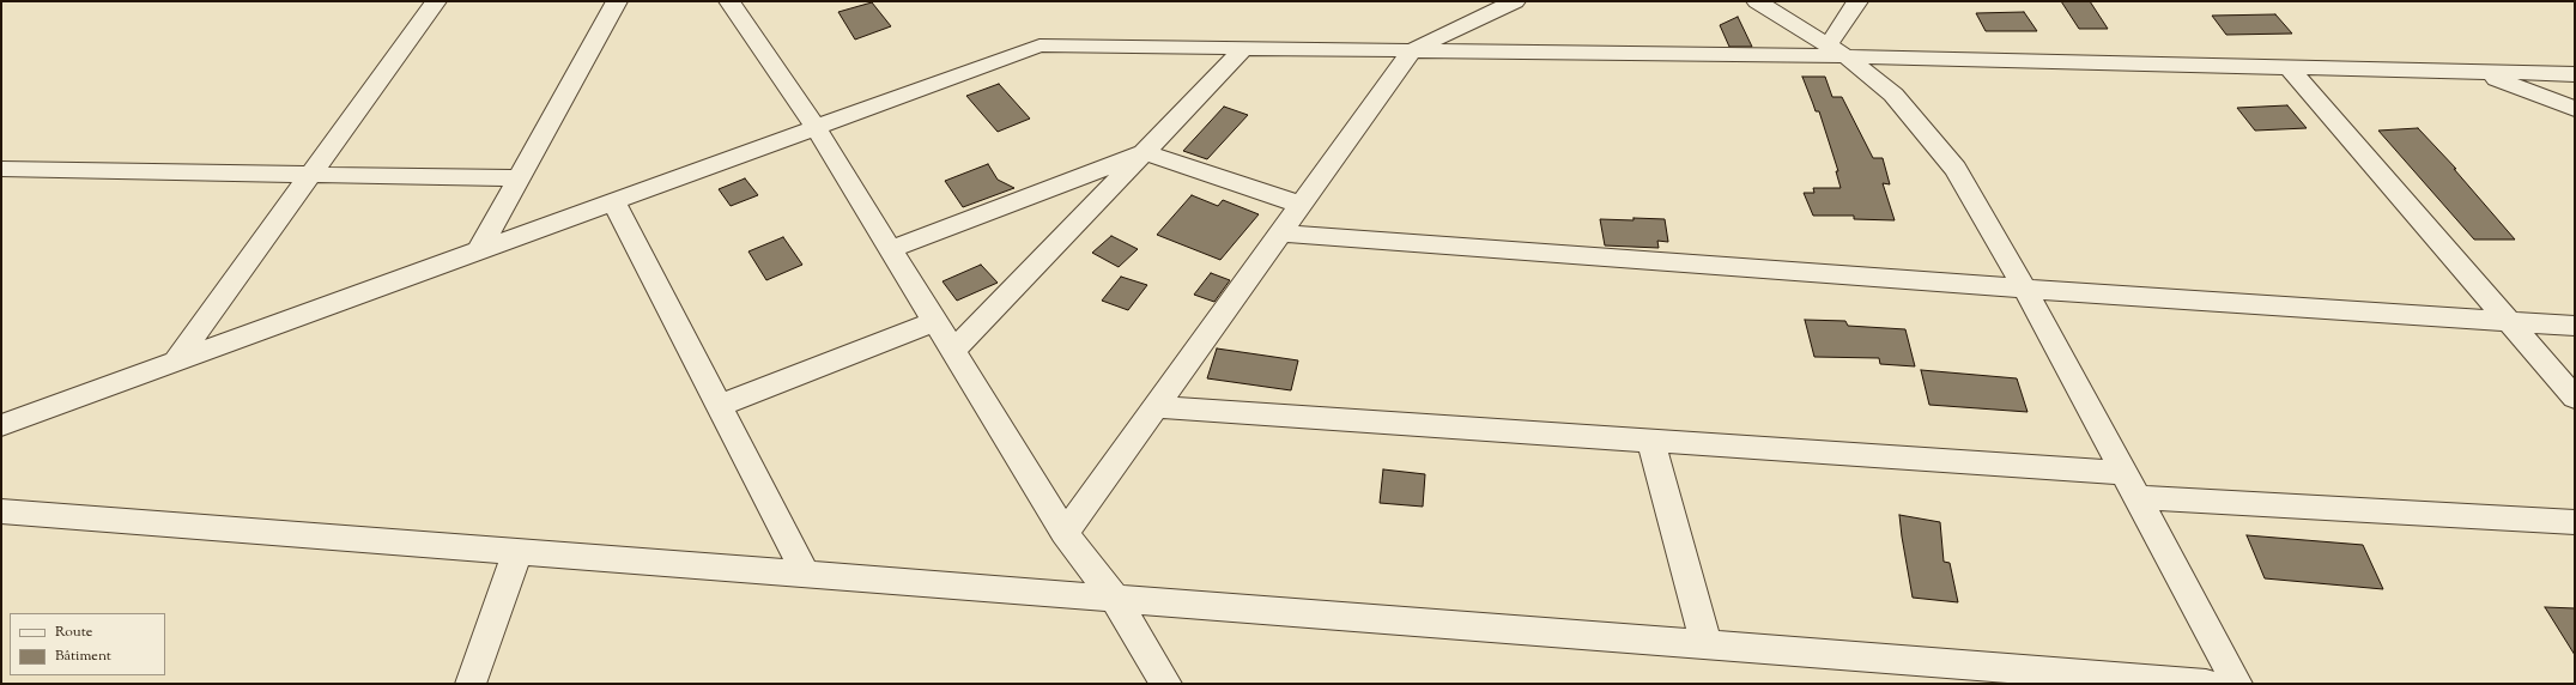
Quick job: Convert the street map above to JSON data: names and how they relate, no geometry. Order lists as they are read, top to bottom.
{
  "legend": ["Route", "Bâtiment"]
}
